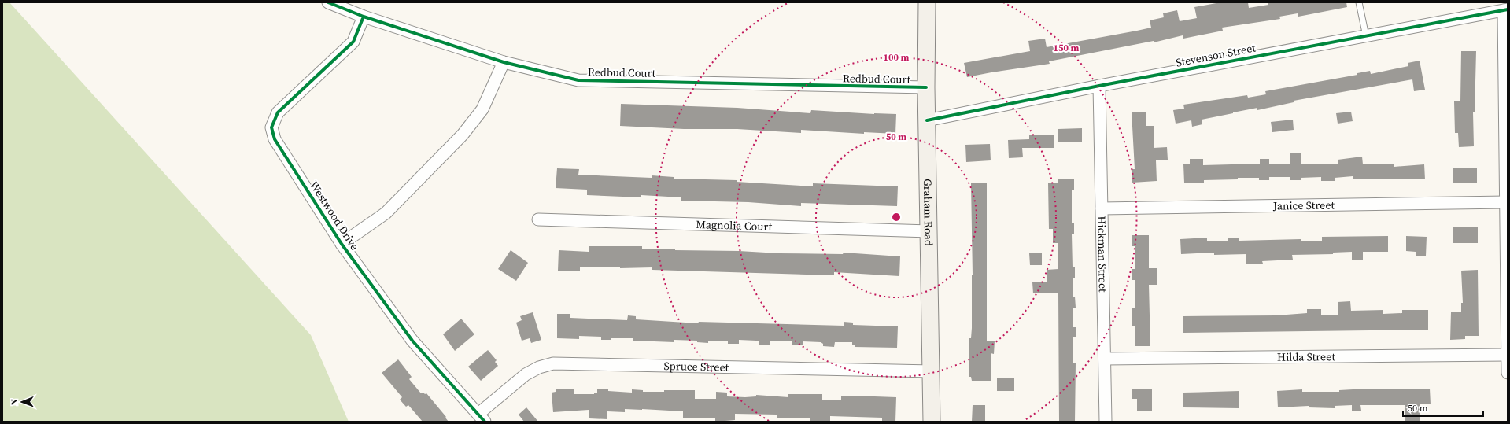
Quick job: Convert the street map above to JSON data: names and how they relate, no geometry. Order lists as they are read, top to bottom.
{
  "streets": {
    "main road": ["Graham Road"],
    "street": [
      "Stevenson Street",
      "Redbud Court",
      "Janice Street",
      "Westwood Drive",
      "Magnolia Court",
      "Hickman Street",
      "Hilda Street",
      "Spruce Street"
    ]
  },
  "crossings": [
    ["Stevenson Street", "Graham Road"],
    ["Stevenson Street", "Hickman Street"],
    ["Redbud Court", "Graham Road"],
    ["Redbud Court", "Westwood Drive"],
    ["Janice Street", "Hickman Street"],
    ["Graham Road", "Magnolia Court"],
    ["Graham Road", "Spruce Street"],
    ["Westwood Drive", "Spruce Street"],
    ["Hickman Street", "Hilda Street"]
  ],
  "scale_bar": "50 m",
  "north": "left",
  "rings": ["150 m", "100 m", "50 m"]
}
